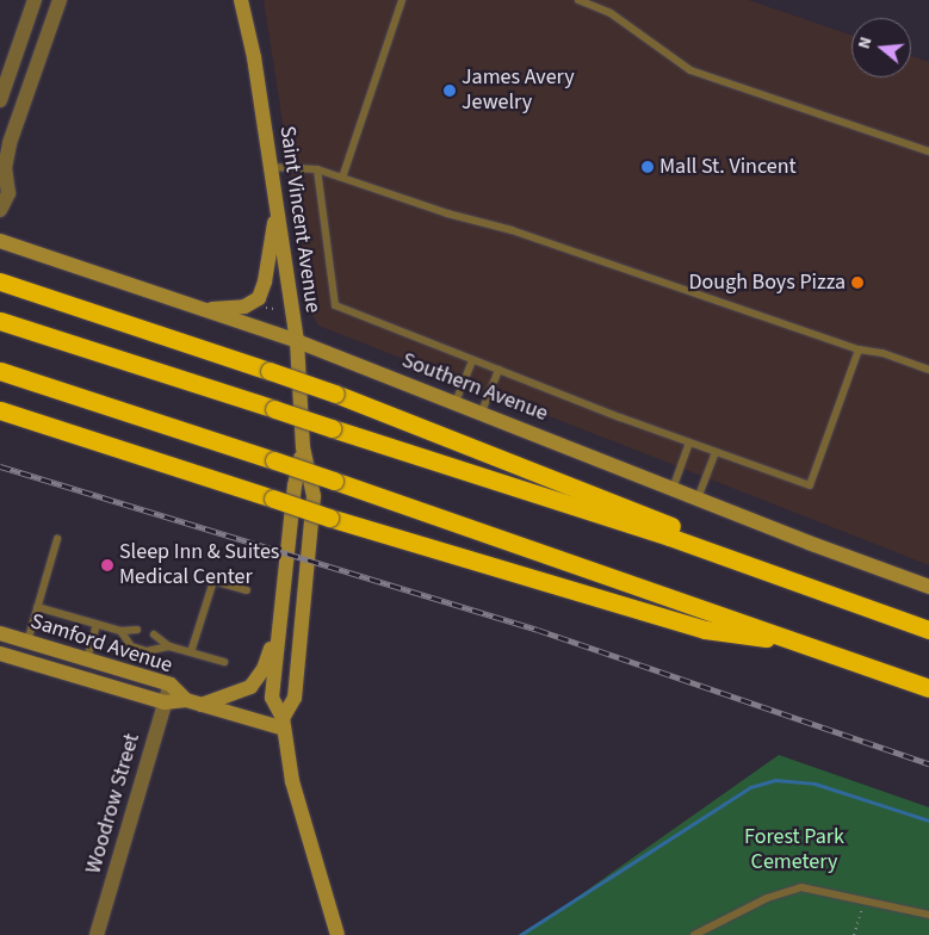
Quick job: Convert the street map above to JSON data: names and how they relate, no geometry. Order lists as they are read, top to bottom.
{
  "streets": {
    "street": [
      "Saint Vincent Avenue",
      "Southern Avenue",
      "Samford Avenue",
      "Woodrow Street"
    ]
  },
  "crossings": [
    ["Saint Vincent Avenue", "Southern Avenue"],
    ["Saint Vincent Avenue", "Samford Avenue"],
    ["Samford Avenue", "Woodrow Street"]
  ],
  "parks": ["Forest Park Cemetery"],
  "places": [
    "James Avery Jewelry",
    "Mall St. Vincent",
    "Dough Boys Pizza",
    "Sleep Inn & Suites Medical Center"
  ],
  "north": "left"
}
